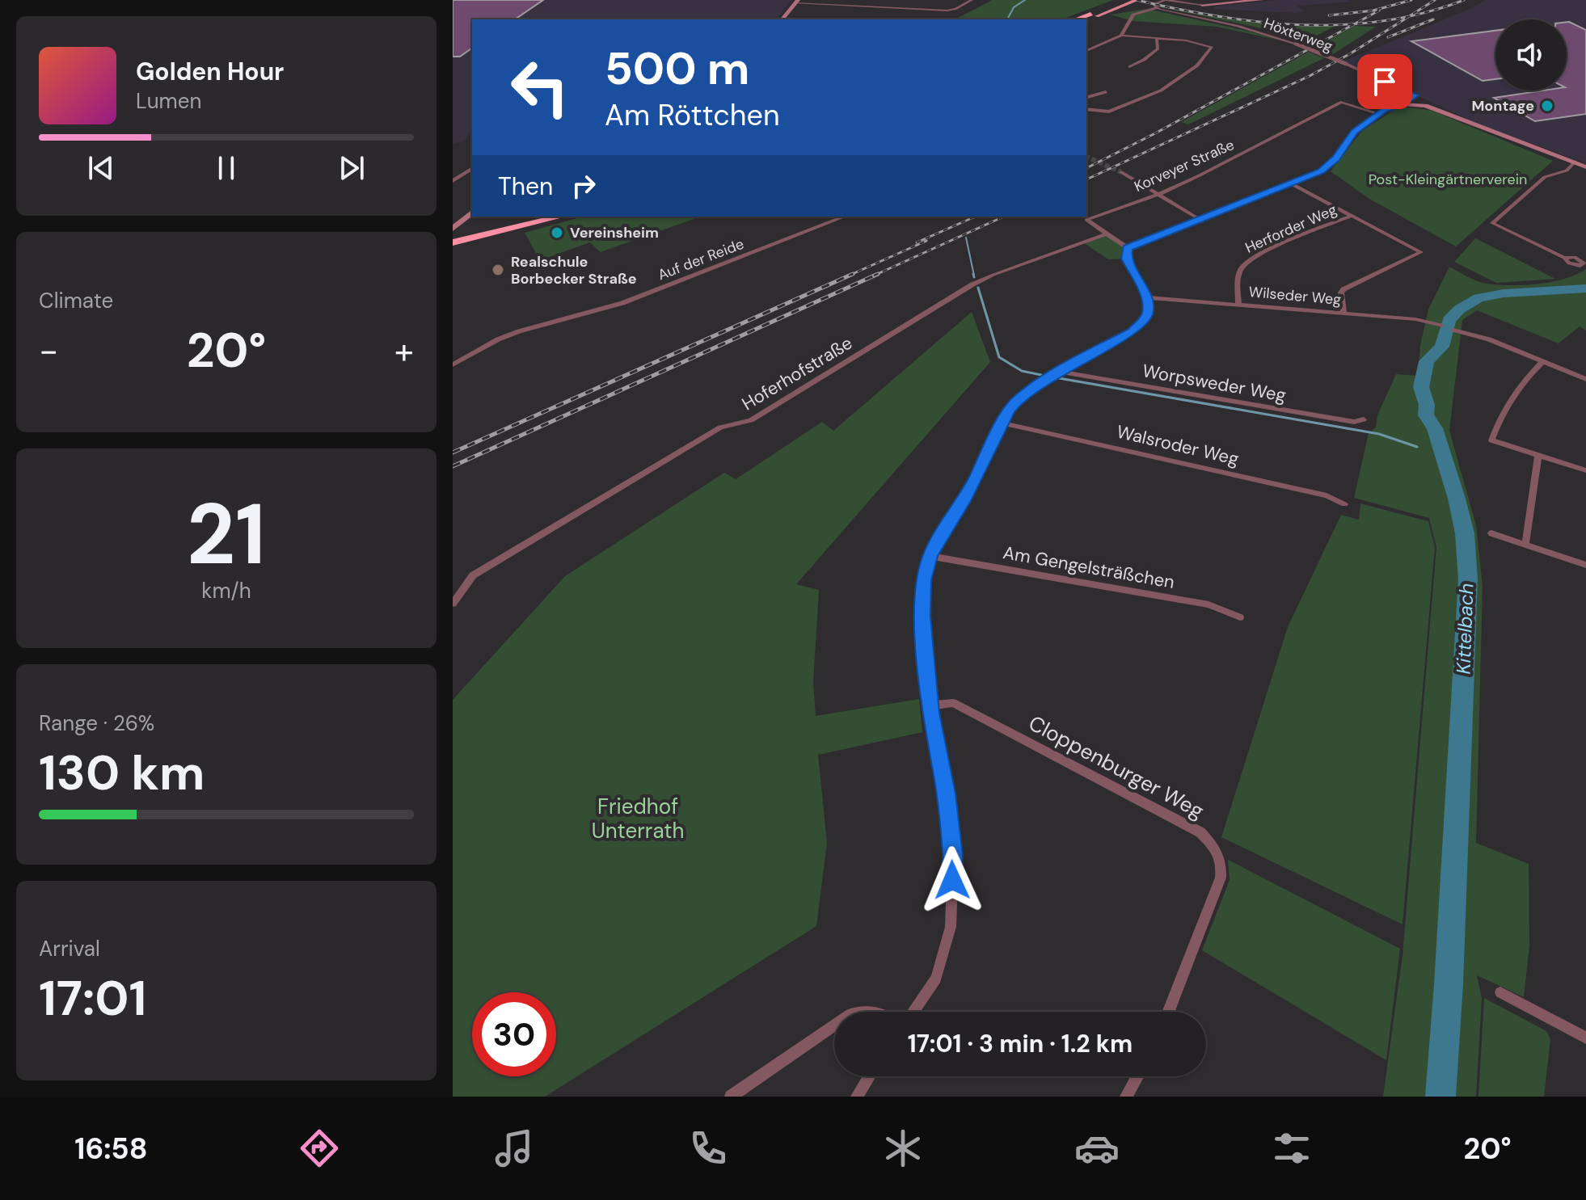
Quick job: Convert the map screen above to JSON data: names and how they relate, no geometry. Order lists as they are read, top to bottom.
{
  "streets": {
    "street": [
      "Höxterweg",
      "Korveyer Straße",
      "Herforder Weg",
      "Auf der Reide",
      "Wilseder Weg",
      "Hoferhofstraße",
      "Worpsweder Weg",
      "Walsroder Weg",
      "Am Gengelsträßchen",
      "Cloppenburger Weg"
    ]
  },
  "crossings": [
    ["Korveyer Straße", "Hoferhofstraße"],
    ["Herforder Weg", "Wilseder Weg"]
  ],
  "water": ["Kittelbach"],
  "parks": ["Post-Kleingärtnerverein", "Friedhof Unterrath"],
  "places": ["Montage", "Vereinsheim", "Realschule Borbecker Straße"],
  "page": {
    "turn": ["500 m", "Am Röttchen"],
    "song": ["Golden Hour", "Lumen"],
    "then": "Then",
    "tile": [
      "Climate",
      ["21", "km/h"],
      ["Range · 26%", "130 km"],
      ["Arrival", "17:01"]
    ],
    "heat": ["−", "20°", "+"],
    "limit": "30",
    "trip": "17:01 · 3 min · 1.2 km",
    "tabs": ["16:58", "20°"]
  }
}
